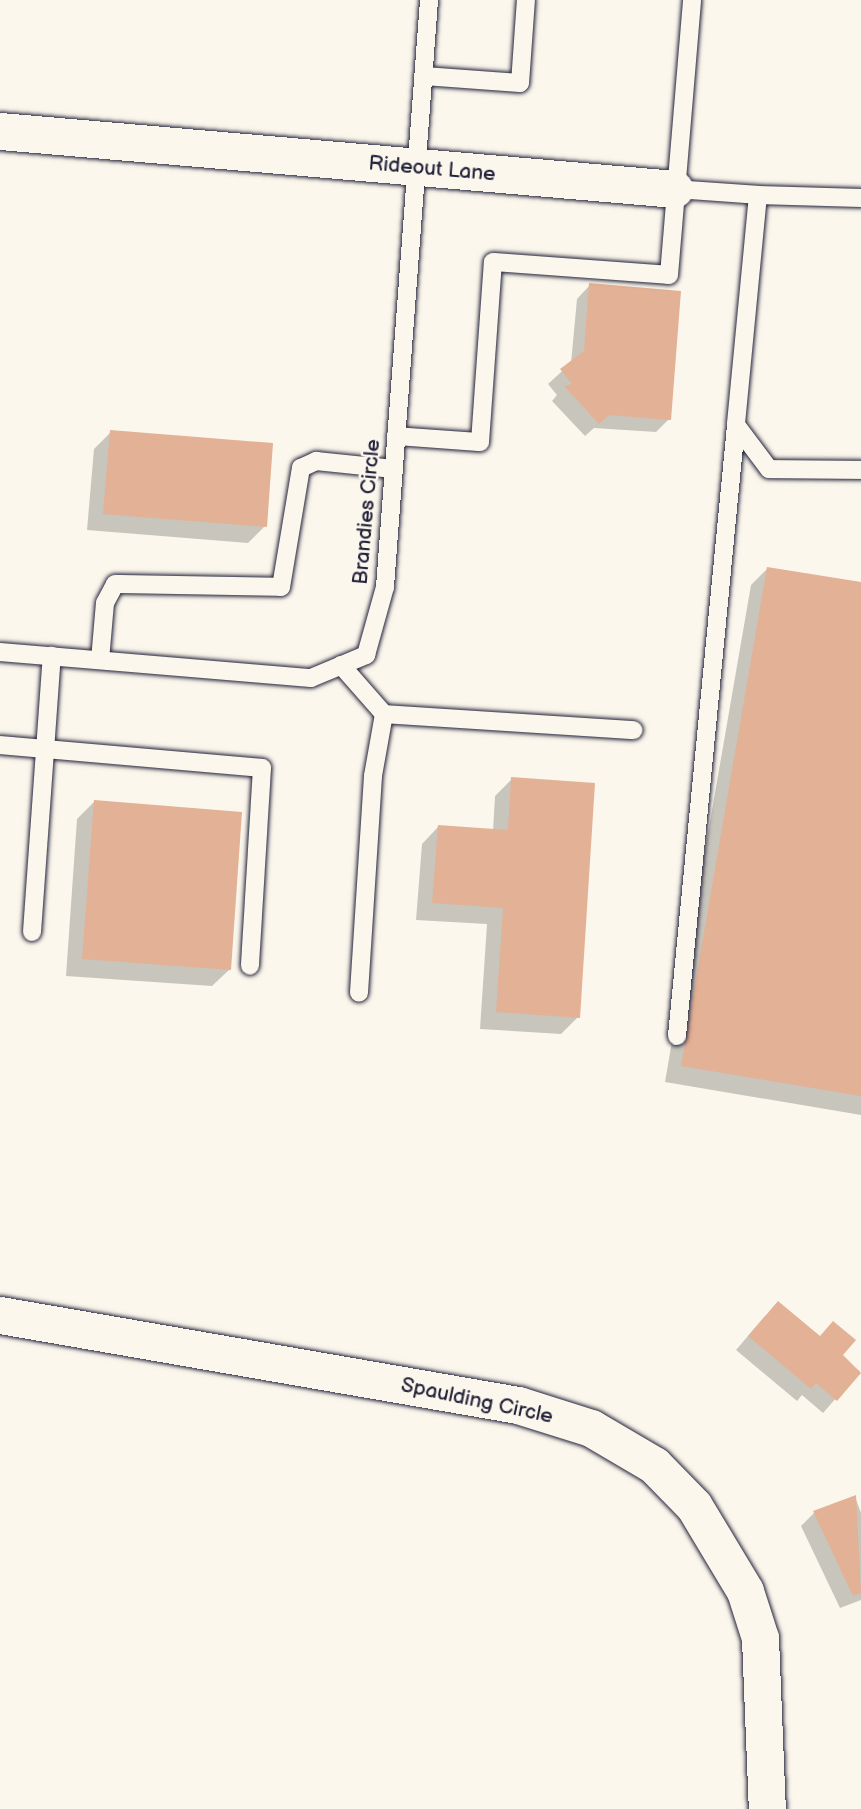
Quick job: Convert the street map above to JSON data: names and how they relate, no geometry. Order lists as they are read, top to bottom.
{
  "streets": {
    "street": ["Rideout Lane", "Spaulding Circle"],
    "lane": ["Brandies Circle"]
  },
  "crossings": [
    ["Rideout Lane", "Brandies Circle"]
  ]
}
